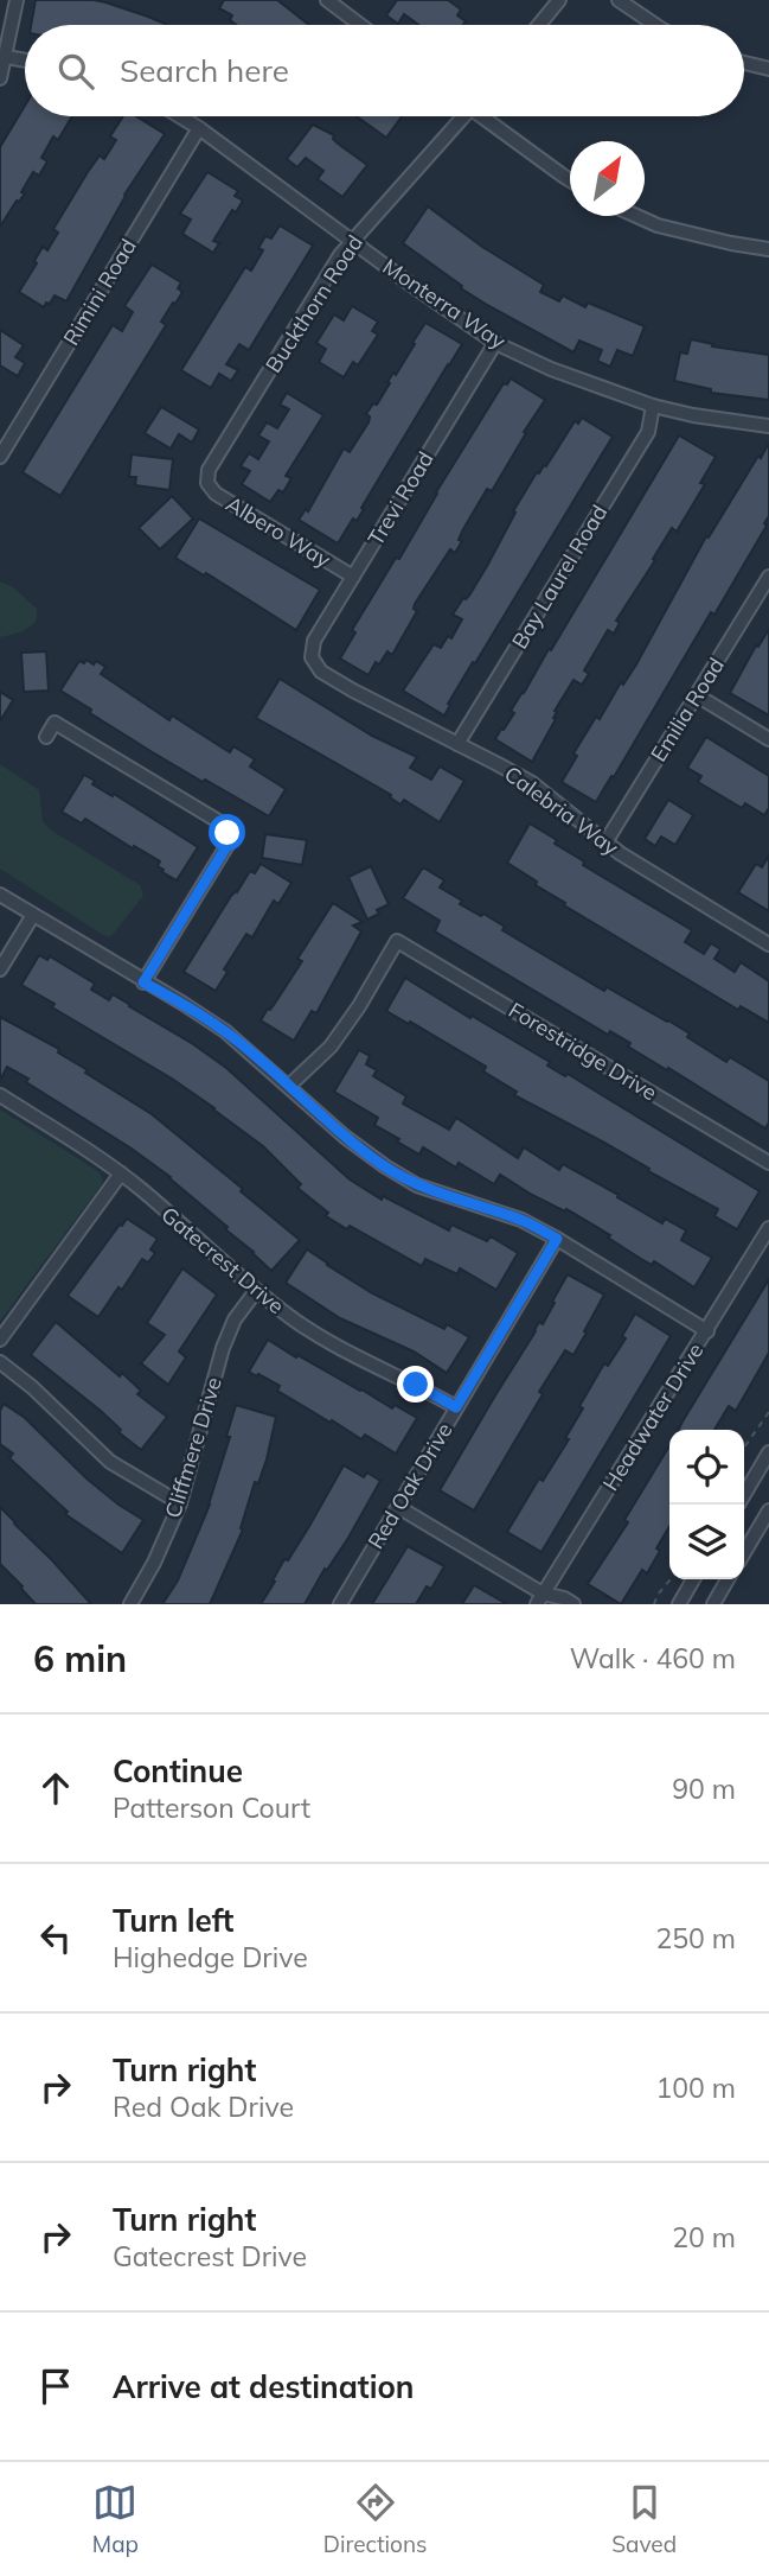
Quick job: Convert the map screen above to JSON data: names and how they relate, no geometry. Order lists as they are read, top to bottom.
{
  "streets": {
    "street": [
      "Rimini Road",
      "Buckthorn Road",
      "Monterra Way",
      "Trevi Road",
      "Albero Way",
      "Bay Laurel Road",
      "Emilia Road",
      "Calebria Way",
      "Forestridge Drive",
      "Gatecrest Drive",
      "Headwater Drive",
      "Cliffmere Drive",
      "Red Oak Drive"
    ]
  },
  "crossings": [
    ["Rimini Road", "Monterra Way"],
    ["Buckthorn Road", "Monterra Way"],
    ["Buckthorn Road", "Albero Way"],
    ["Monterra Way", "Trevi Road"],
    ["Monterra Way", "Bay Laurel Road"],
    ["Trevi Road", "Albero Way"],
    ["Trevi Road", "Calebria Way"],
    ["Bay Laurel Road", "Calebria Way"],
    ["Emilia Road", "Calebria Way"],
    ["Gatecrest Drive", "Cliffmere Drive"],
    ["Gatecrest Drive", "Red Oak Drive"]
  ],
  "north": "top right",
  "page": {
    "search": "Search here",
    "heading": ["6 min", "Walk · 460 m"],
    "list": [
      ["Continue", "Patterson Court", "90 m"],
      ["Turn left", "Highedge Drive", "250 m"],
      ["Turn right", "Red Oak Drive", "100 m"],
      ["Turn right", "Gatecrest Drive", "20 m"],
      "Arrive at destination"
    ],
    "nav": ["Map", "Directions", "Saved"]
  }
}
